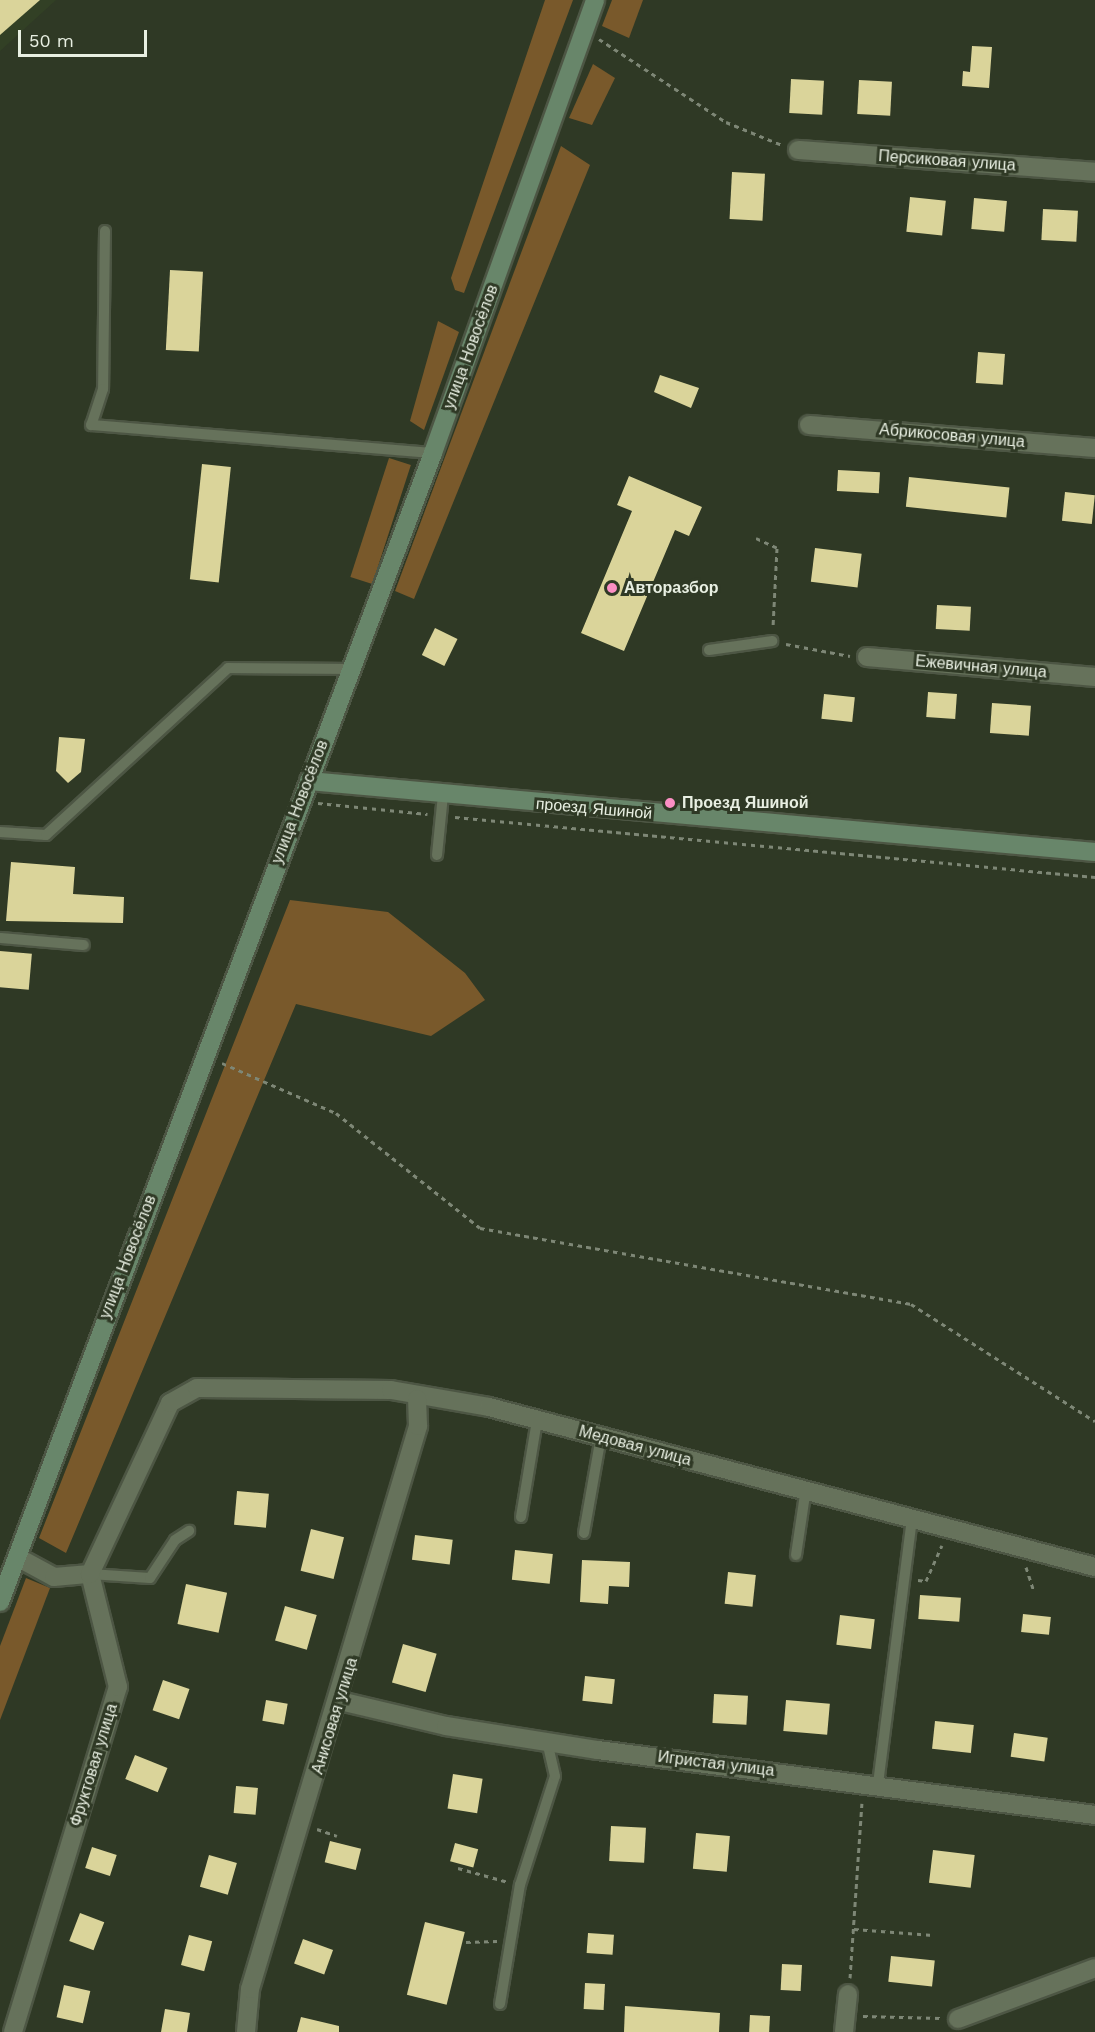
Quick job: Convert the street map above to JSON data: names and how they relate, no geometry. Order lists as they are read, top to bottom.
{
  "streets": {
    "street": [
      "Персиковая улица",
      "улица Новосёлов",
      "Абрикосовая улица",
      "Ежевичная улица",
      "проезд Яшиной",
      "Медовая улица",
      "Анисовая улица",
      "Игристая улица",
      "Фруктовая улица"
    ]
  },
  "crossings": [
    ["улица Новосёлов", "проезд Яшиной"],
    ["Медовая улица", "Анисовая улица"],
    ["Медовая улица", "Фруктовая улица"],
    ["Анисовая улица", "Игристая улица"]
  ],
  "places": ["Авторазбор", "Проезд Яшиной"],
  "scale_bar": "50 m"
}
